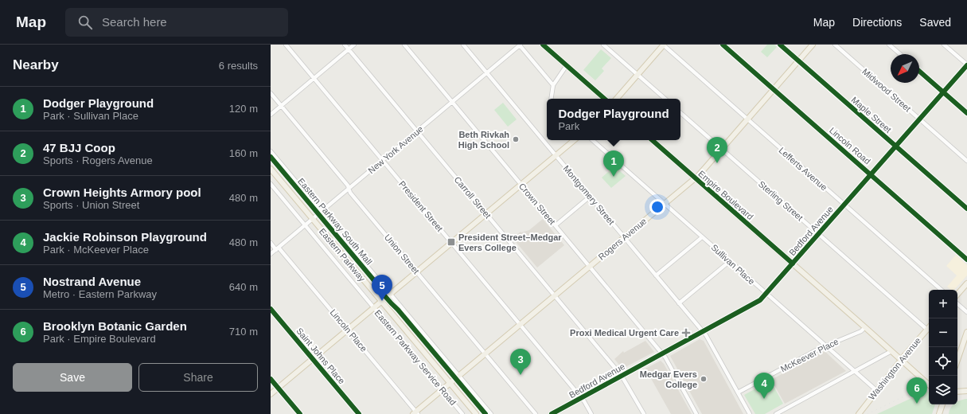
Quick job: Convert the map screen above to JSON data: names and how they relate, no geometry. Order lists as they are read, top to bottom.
{
  "streets": {
    "main road": [
      "Empire Boulevard",
      "Rogers Avenue",
      "Eastern Parkway",
      "Washington Avenue"
    ],
    "street": [
      "Midwood Street",
      "Maple Street",
      "Lincoln Road",
      "New York Avenue",
      "Lefferts Avenue",
      "Montgomery Street",
      "Carroll Street",
      "Sterling Street",
      "Crown Street",
      "President Street",
      "Bedford Avenue",
      "Union Street",
      "Sullivan Place",
      "Lincoln Place",
      "McKeever Place",
      "Saint Johns Place",
      "Eastern Parkway Service Road"
    ],
    "cycle path": ["Eastern Parkway South Mall"]
  },
  "crossings": [
    ["Midwood Street", "Bedford Avenue"],
    ["Maple Street", "Bedford Avenue"],
    ["Maple Street", "Rogers Avenue"],
    ["Lincoln Road", "Bedford Avenue"],
    ["Lincoln Road", "Rogers Avenue"],
    ["New York Avenue", "Montgomery Street"],
    ["New York Avenue", "Carroll Street"],
    ["New York Avenue", "Crown Street"],
    ["New York Avenue", "President Street"],
    ["New York Avenue", "Union Street"],
    ["New York Avenue", "Eastern Parkway"],
    ["New York Avenue", "Lincoln Place"],
    ["New York Avenue", "Eastern Parkway Service Road"],
    ["Lefferts Avenue", "Bedford Avenue"],
    ["Lefferts Avenue", "Rogers Avenue"],
    ["Montgomery Street", "Bedford Avenue"],
    ["Montgomery Street", "Rogers Avenue"],
    ["Montgomery Street", "McKeever Place"],
    ["Empire Boulevard", "Bedford Avenue"],
    ["Empire Boulevard", "Rogers Avenue"],
    ["Empire Boulevard", "McKeever Place"],
    ["Empire Boulevard", "Washington Avenue"],
    ["Carroll Street", "Bedford Avenue"],
    ["Carroll Street", "Rogers Avenue"],
    ["Sterling Street", "Bedford Avenue"],
    ["Sterling Street", "Rogers Avenue"],
    ["Sterling Street", "Washington Avenue"],
    ["Crown Street", "Bedford Avenue"],
    ["Crown Street", "Rogers Avenue"],
    ["President Street", "Bedford Avenue"],
    ["President Street", "Rogers Avenue"],
    ["Bedford Avenue", "Sullivan Place"],
    ["Rogers Avenue", "Union Street"],
    ["Rogers Avenue", "Eastern Parkway"],
    ["Rogers Avenue", "Sullivan Place"],
    ["Rogers Avenue", "Lincoln Place"],
    ["Rogers Avenue", "Eastern Parkway Service Road"],
    ["Sullivan Place", "McKeever Place"],
    ["Sullivan Place", "Washington Avenue"]
  ],
  "places": {
    "other": ["Beth Rivkah High School", "Medgar Evers College"],
    "transit": ["President Street–Medgar Evers College"],
    "health": ["Proxi Medical Urgent Care"]
  },
  "north": "bottom left",
  "page": {
    "header": "Map",
    "search": "Search here",
    "nav": ["Map", "Directions", "Saved"],
    "heading": ["Nearby", "6 results"],
    "list": [
      {
        "mark": "1",
        "name": "Dodger Playground",
        "note": "Park · Sullivan Place",
        "value": "120 m"
      },
      {
        "mark": "2",
        "name": "47 BJJ Coop",
        "note": "Sports · Rogers Avenue",
        "value": "160 m"
      },
      {
        "mark": "3",
        "name": "Crown Heights Armory pool",
        "note": "Sports · Union Street",
        "value": "480 m"
      },
      {
        "mark": "4",
        "name": "Jackie Robinson Playground",
        "note": "Park · McKeever Place",
        "value": "480 m"
      },
      {
        "mark": "5",
        "name": "Nostrand Avenue",
        "note": "Metro · Eastern Parkway",
        "value": "640 m"
      },
      {
        "mark": "6",
        "name": "Brooklyn Botanic Garden",
        "note": "Park · Empire Boulevard",
        "value": "710 m"
      }
    ],
    "popup": ["Dodger Playground", "Park"],
    "pins": [
      "2",
      "1",
      "5",
      "3",
      "4",
      "6"
    ],
    "map_buttons": ["+", "−"],
    "buttons": ["Save", "Share"]
  }
}
